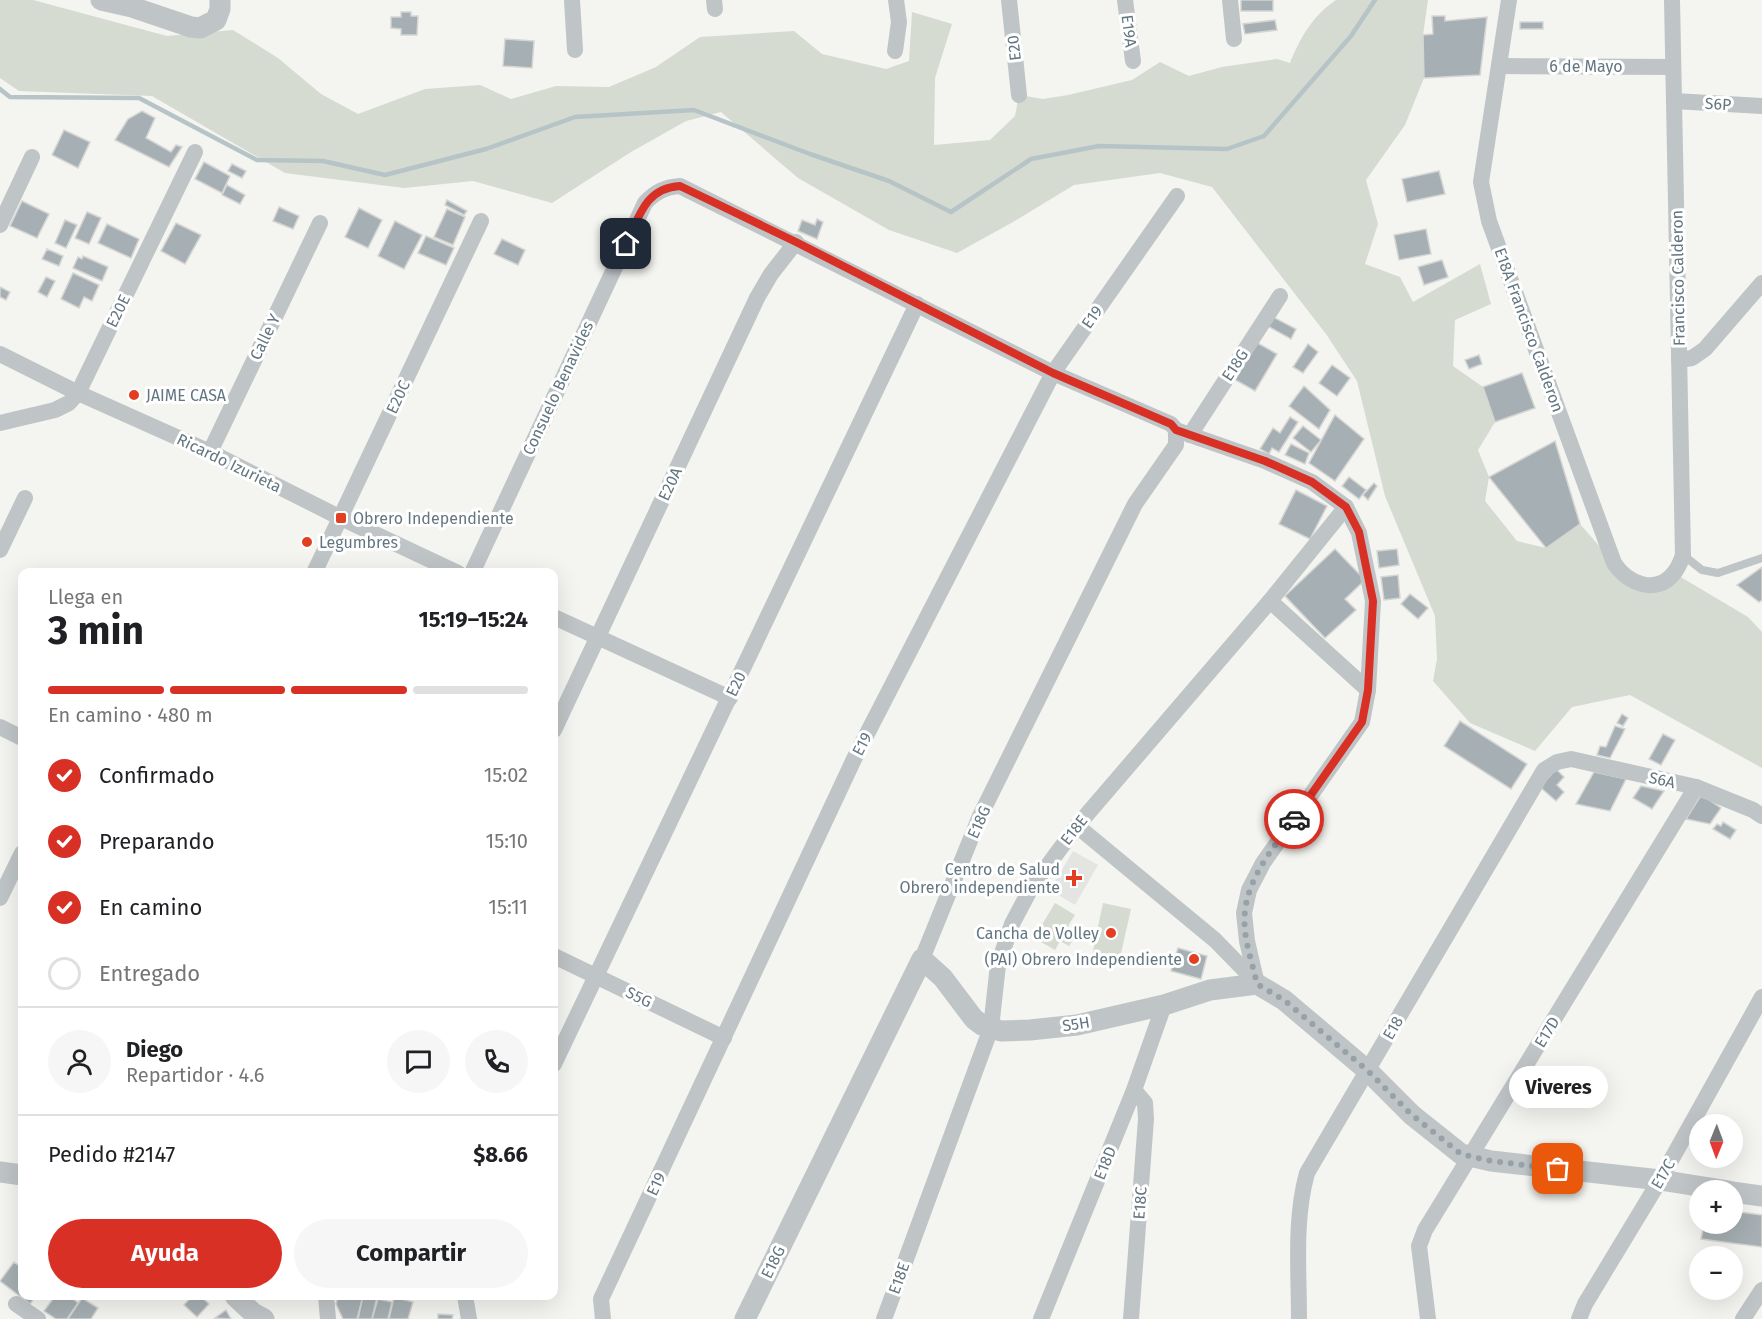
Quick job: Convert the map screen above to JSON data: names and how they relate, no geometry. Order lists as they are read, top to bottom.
{
  "streets": {
    "street": [
      "E19A",
      "E20",
      "6 de Mayo",
      "S6P",
      "Francisco Calderon",
      "E20E",
      "E19",
      "E18A Francisco Calderon",
      "Calle Y",
      "E18G",
      "Consuelo Benavides",
      "E20C",
      "Ricardo Izurieta",
      "E20A",
      "S6A",
      "E18E",
      "S5G",
      "S5H",
      "E18",
      "E17D",
      "E18D",
      "E17C",
      "E18C"
    ]
  },
  "crossings": [
    ["E20", "S5G"],
    ["6 de Mayo", "Francisco Calderon"],
    ["6 de Mayo", "E18A Francisco Calderon"],
    ["S6P", "Francisco Calderon"],
    ["Francisco Calderon", "E18A Francisco Calderon"],
    ["E20E", "Ricardo Izurieta"],
    ["E19", "S5G"],
    ["Calle Y", "Ricardo Izurieta"],
    ["Consuelo Benavides", "E20A"],
    ["E20C", "Ricardo Izurieta"],
    ["S6A", "E18"],
    ["S6A", "E17D"],
    ["E18E", "S5H"],
    ["S5H", "E18D"],
    ["E18D", "E18C"]
  ],
  "places": {
    "other": [
      "JAIME CASA",
      "Legumbres",
      "Cancha de Volley",
      "(PAI) Obrero Independiente",
      "Viveres"
    ],
    "transit": ["Obrero Independiente"],
    "health": ["Centro de Salud Obrero independiente"]
  },
  "north": "bottom",
  "page": {
    "heading": ["3 min", "Llega en", "15:19–15:24"],
    "panel": [
      "Diego",
      "Repartidor · 4.6",
      "Pedido #2147",
      "$8.66"
    ],
    "bar": "En camino · 480 m",
    "list": [
      ["Confirmado", "15:02"],
      ["Preparando", "15:10"],
      ["En camino", "15:11"],
      "Entregado"
    ],
    "bubble": "Viveres",
    "map_buttons": ["+", "−"],
    "buttons": ["Ayuda", "Compartir"]
  }
}
